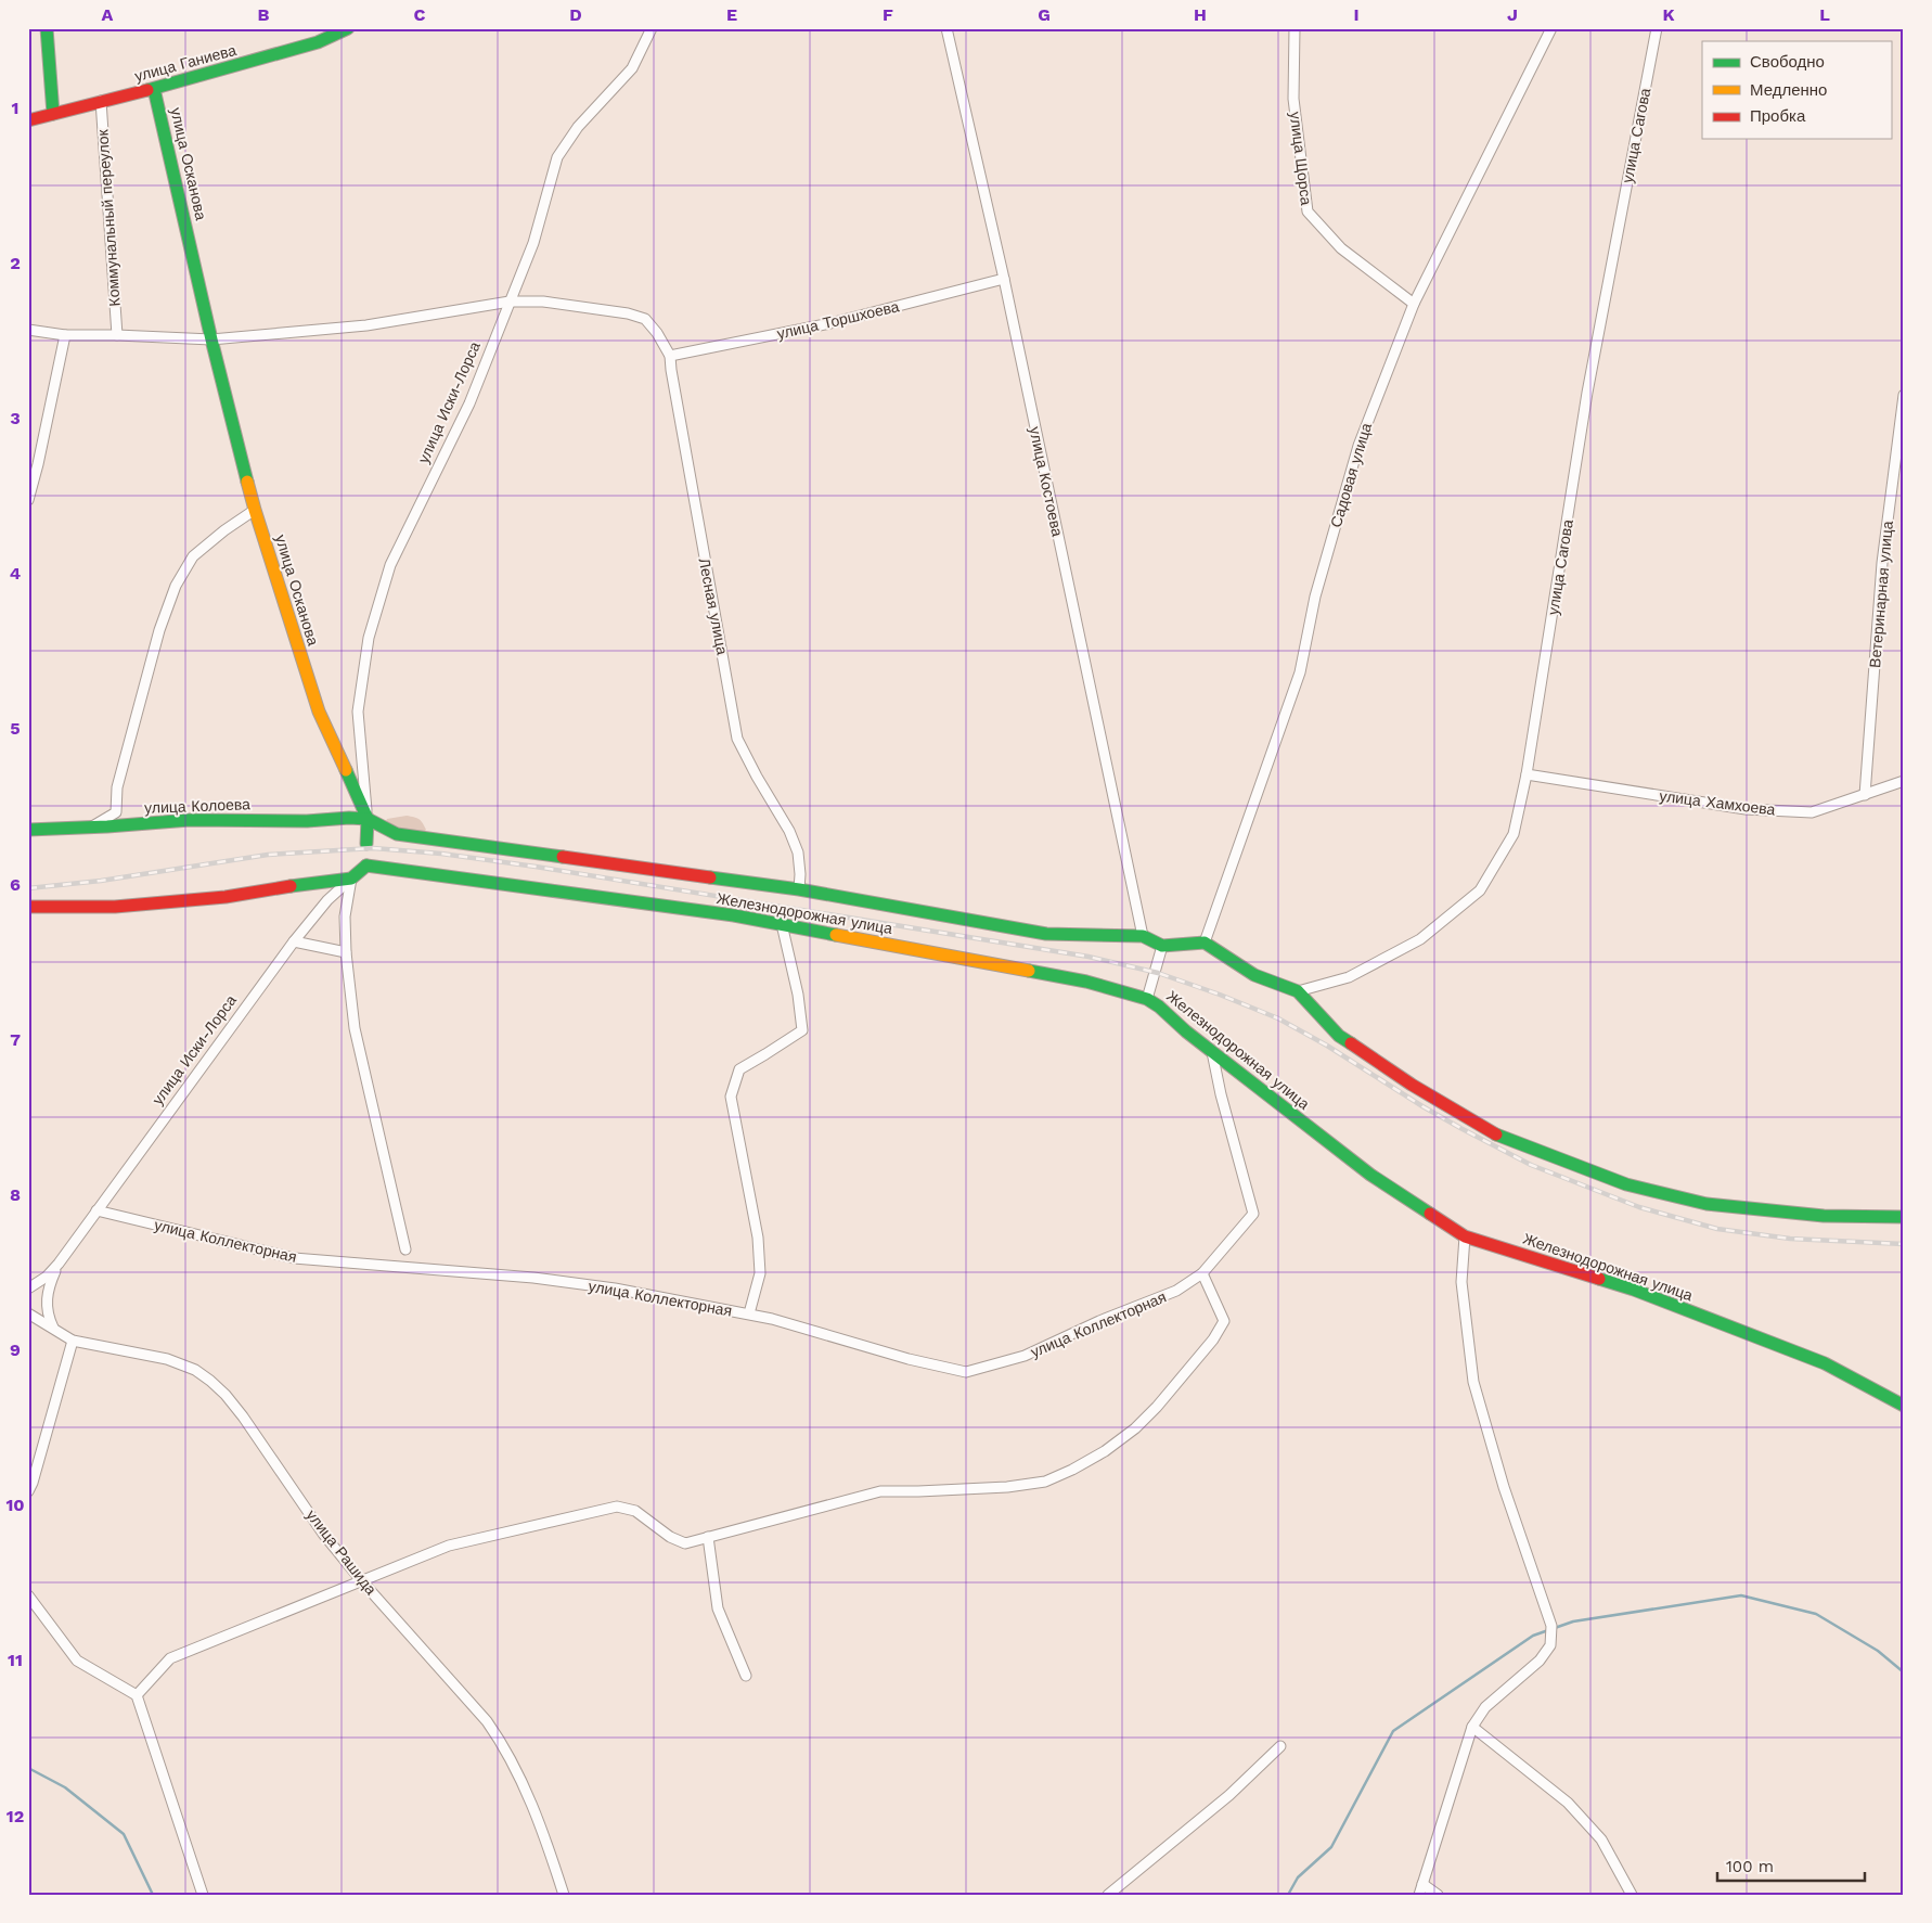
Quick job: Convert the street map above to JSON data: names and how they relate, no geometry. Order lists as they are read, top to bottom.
{
  "streets": {
    "street": [
      "улица Ганиева",
      "улица Сагова",
      "улица Щорса",
      "улица Осканова",
      "Коммунальный переулок",
      "улица Торшхоева",
      "улица Иски-Лорса",
      "Садовая улица",
      "улица Костоева",
      "Ветеринарная улица",
      "Лесная улица",
      "улица Хамхоева",
      "улица Колоева",
      "Железнодорожная улица",
      "улица Коллекторная",
      "улица Рашида"
    ]
  },
  "crossings": [
    ["улица Ганиева", "улица Осканова"],
    ["улица Ганиева", "Коммунальный переулок"],
    ["улица Сагова", "улица Хамхоева"],
    ["улица Щорса", "Садовая улица"],
    ["улица Осканова", "улица Иски-Лорса"],
    ["улица Осканова", "улица Колоева"],
    ["улица Осканова", "Железнодорожная улица"],
    ["улица Торшхоева", "улица Костоева"],
    ["улица Торшхоева", "Лесная улица"],
    ["улица Иски-Лорса", "Лесная улица"],
    ["улица Иски-Лорса", "улица Колоева"],
    ["улица Иски-Лорса", "Железнодорожная улица"],
    ["улица Иски-Лорса", "улица Коллекторная"],
    ["Ветеринарная улица", "улица Хамхоева"],
    ["Железнодорожная улица", "улица Коллекторная"]
  ],
  "legend": ["Свободно", "Медленно", "Пробка"],
  "scale_bar": "100 m",
  "grid": {
    "columns": [
      "A",
      "B",
      "C",
      "D",
      "E",
      "F",
      "G",
      "H",
      "I",
      "J",
      "K",
      "L"
    ],
    "rows": [
      "1",
      "2",
      "3",
      "4",
      "5",
      "6",
      "7",
      "8",
      "9",
      "10",
      "11",
      "12"
    ]
  }
}
